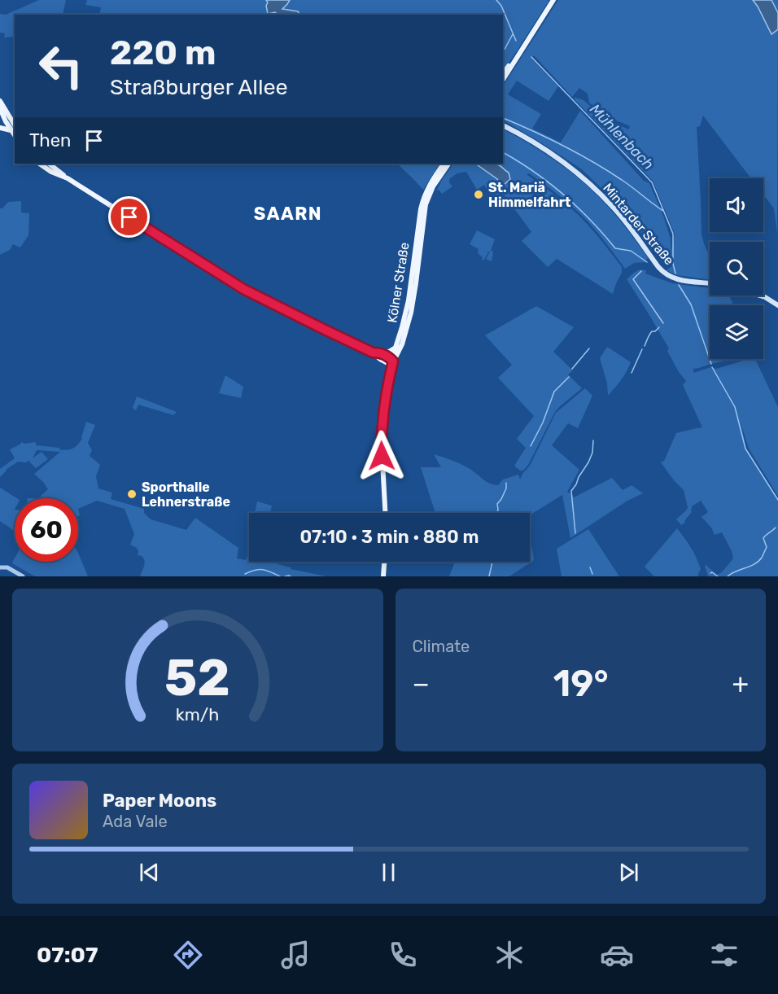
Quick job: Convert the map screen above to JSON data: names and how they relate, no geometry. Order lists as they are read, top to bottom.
{
  "streets": {
    "main road": ["Mintarder Straße", "Kölner Straße"]
  },
  "districts": ["SAARN"],
  "water": ["Mühlenbach"],
  "places": ["St. Mariä Himmelfahrt", "Sporthalle Lehnerstraße"],
  "page": {
    "turn": ["220 m", "Straßburger Allee"],
    "then": "Then",
    "limit": "60",
    "trip": "07:10 · 3 min · 880 m",
    "tile": "Climate",
    "heat": ["−", "19°", "+"],
    "song": ["Paper Moons", "Ada Vale"],
    "tabs": "07:07",
    "gauge": ["52", "km/h"]
  }
}
